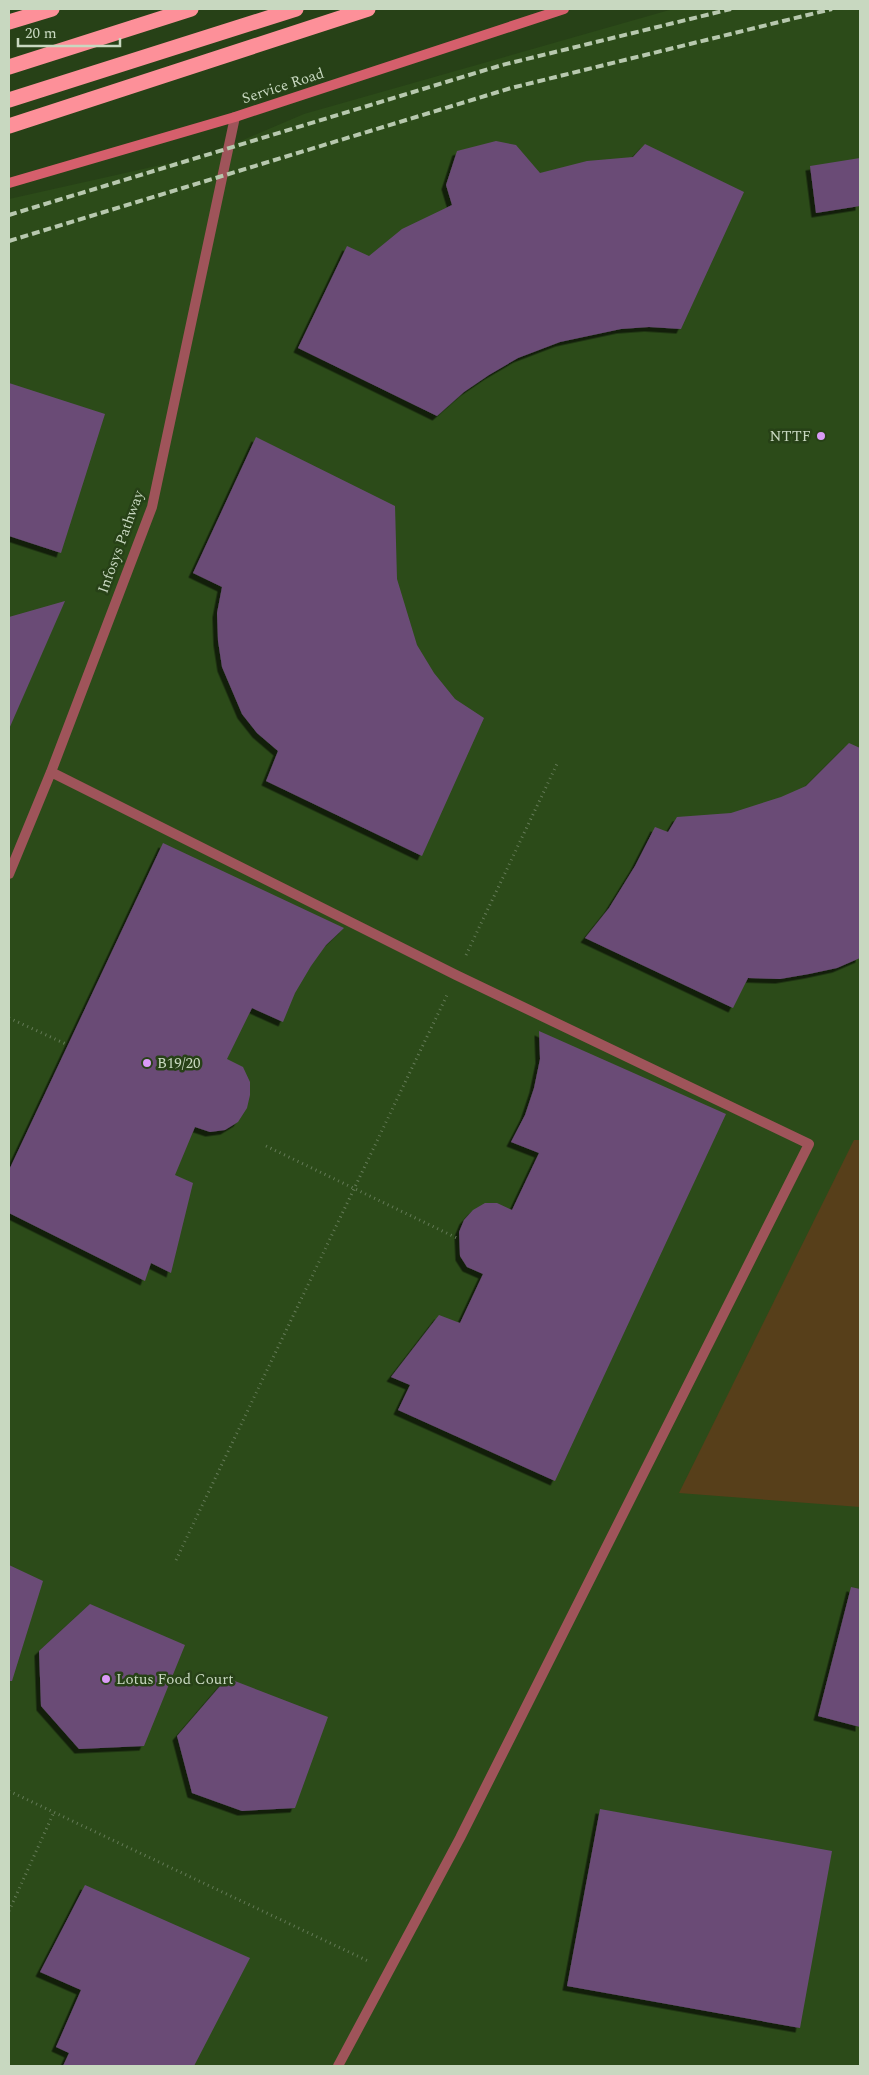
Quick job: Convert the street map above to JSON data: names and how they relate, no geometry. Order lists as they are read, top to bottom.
{
  "streets": {
    "street": ["Service Road"],
    "lane": ["Infosys Pathway"]
  },
  "crossings": [
    ["Service Road", "Infosys Pathway"]
  ],
  "places": ["NTTF", "B19/20", "Lotus Food Court"],
  "scale_bar": "20 m"
}
